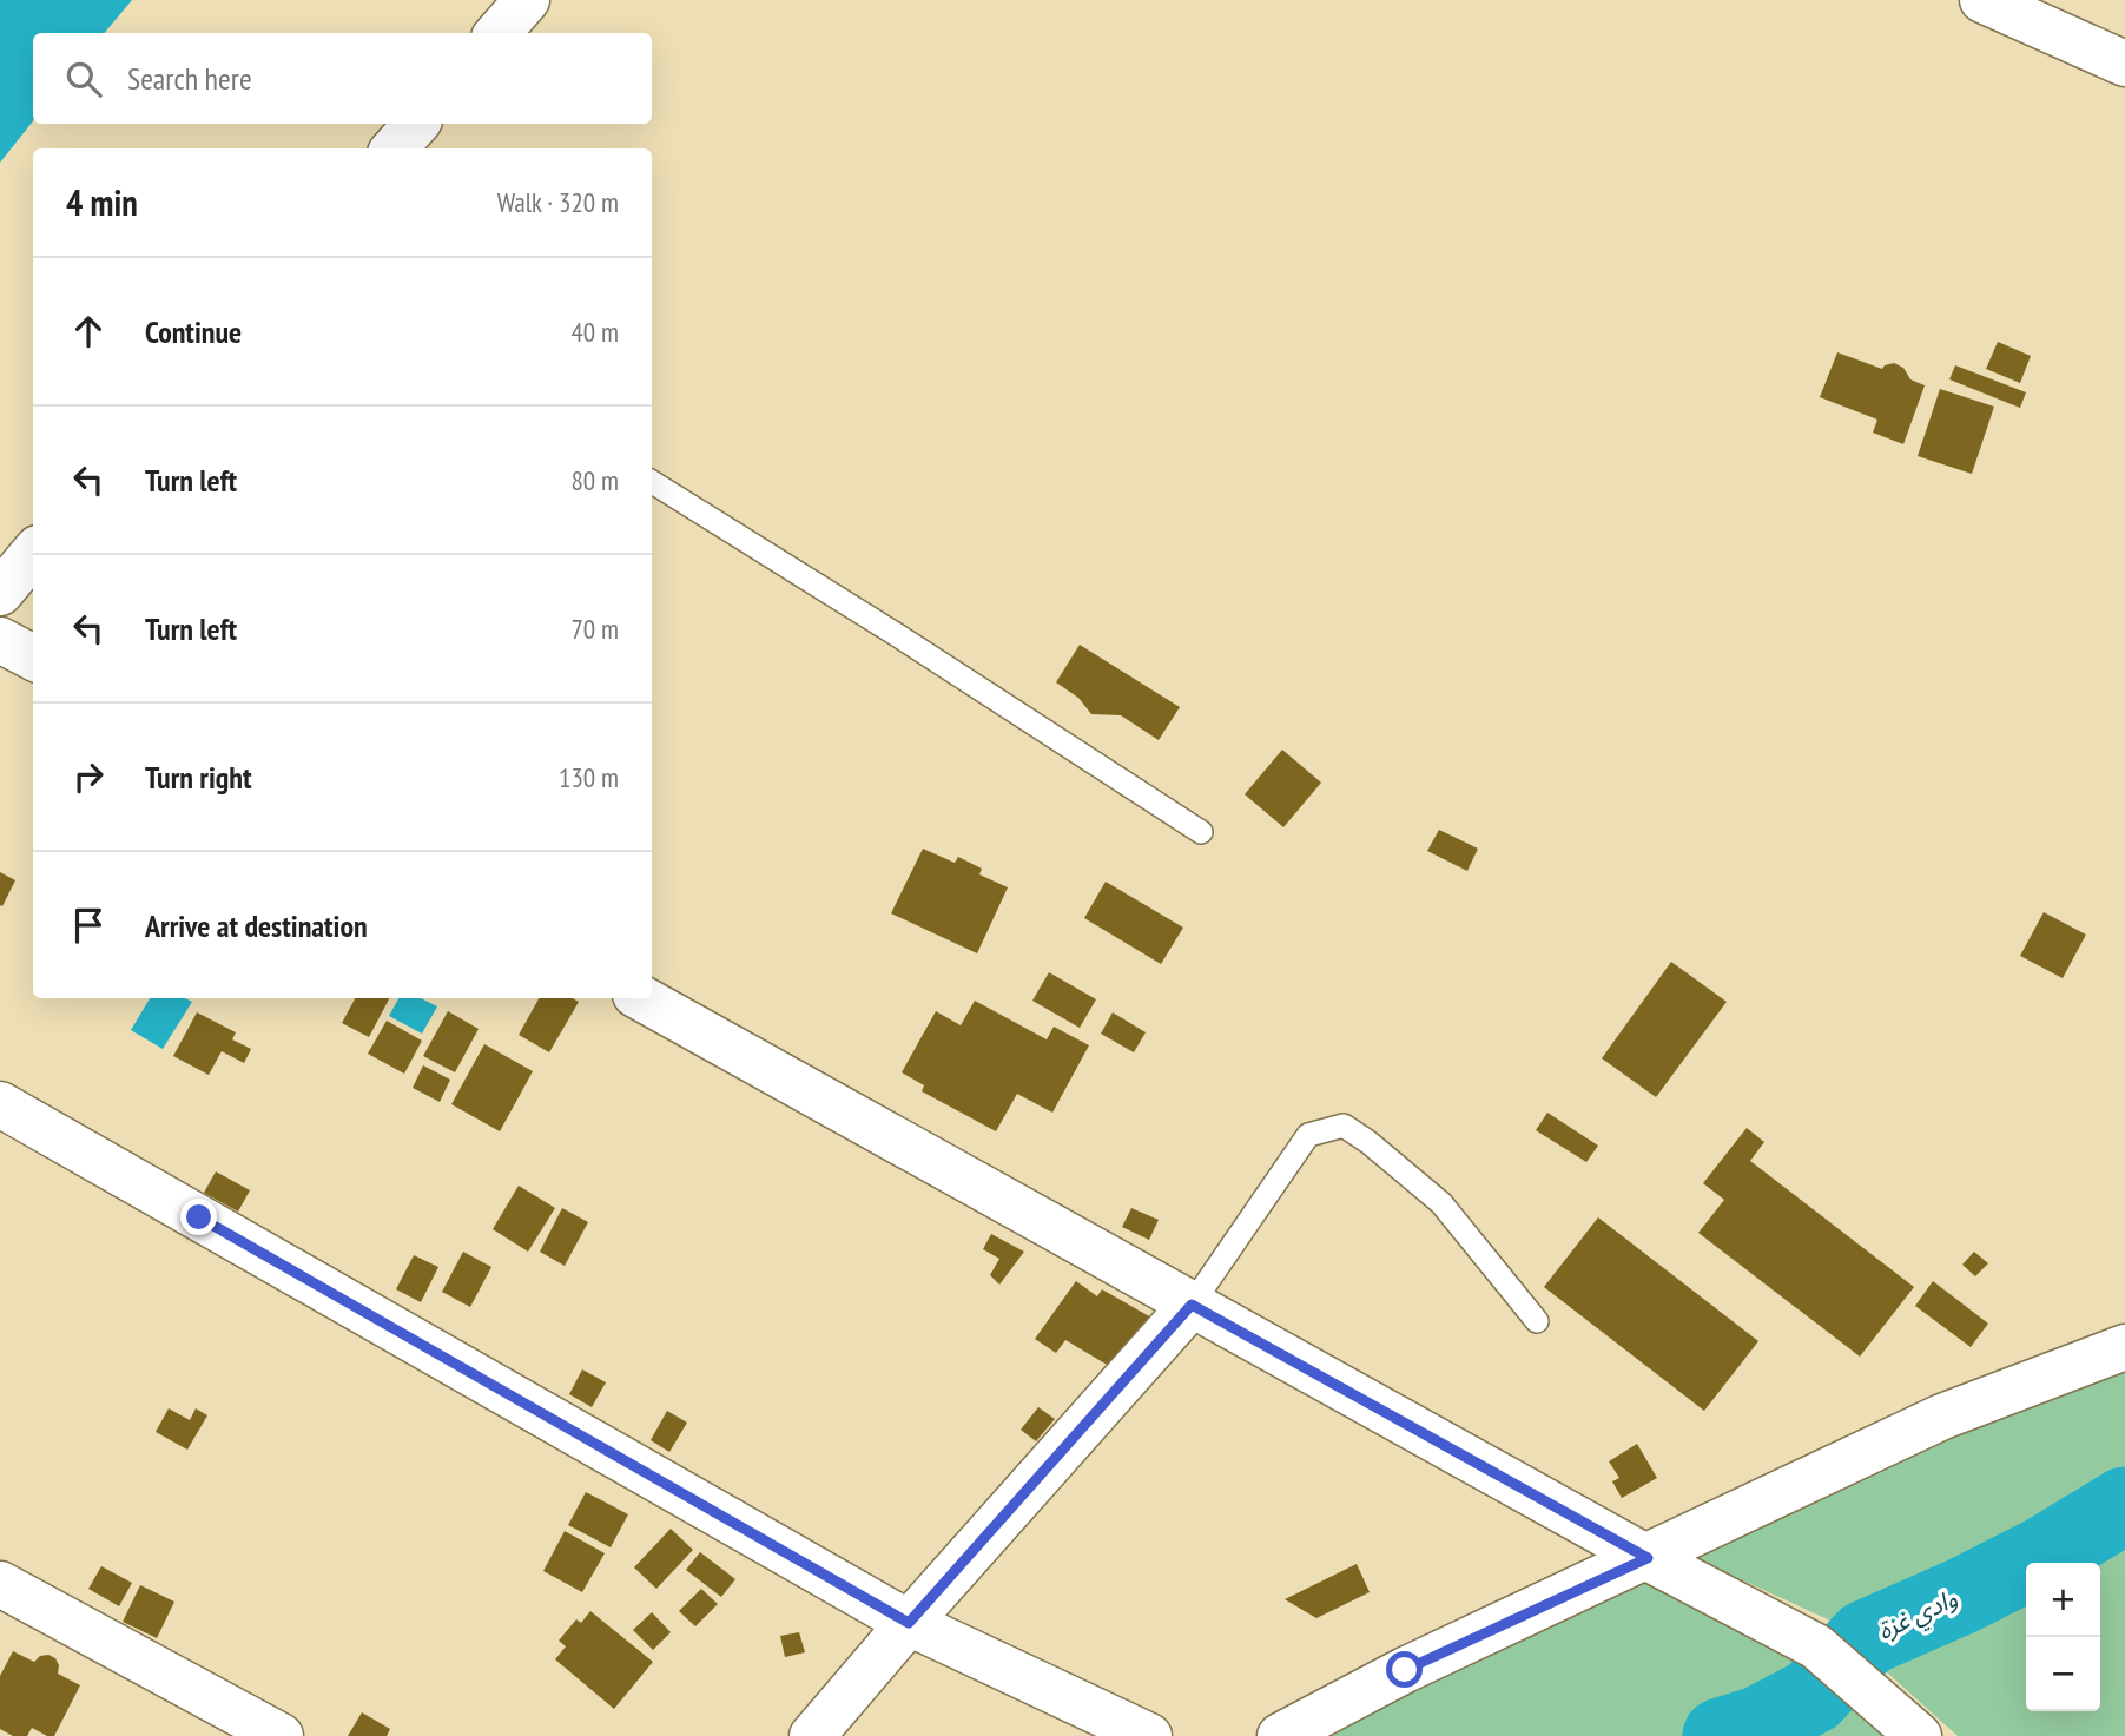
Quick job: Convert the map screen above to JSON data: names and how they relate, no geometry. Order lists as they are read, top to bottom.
{
  "water": ["وادي غزة"],
  "page": {
    "search": "Search here",
    "heading": ["4 min", "Walk · 320 m"],
    "list": [
      ["Continue", "40 m"],
      ["Turn left", "80 m"],
      ["Turn left", "70 m"],
      ["Turn right", "130 m"],
      "Arrive at destination"
    ],
    "map_buttons": ["+", "−"]
  }
}
